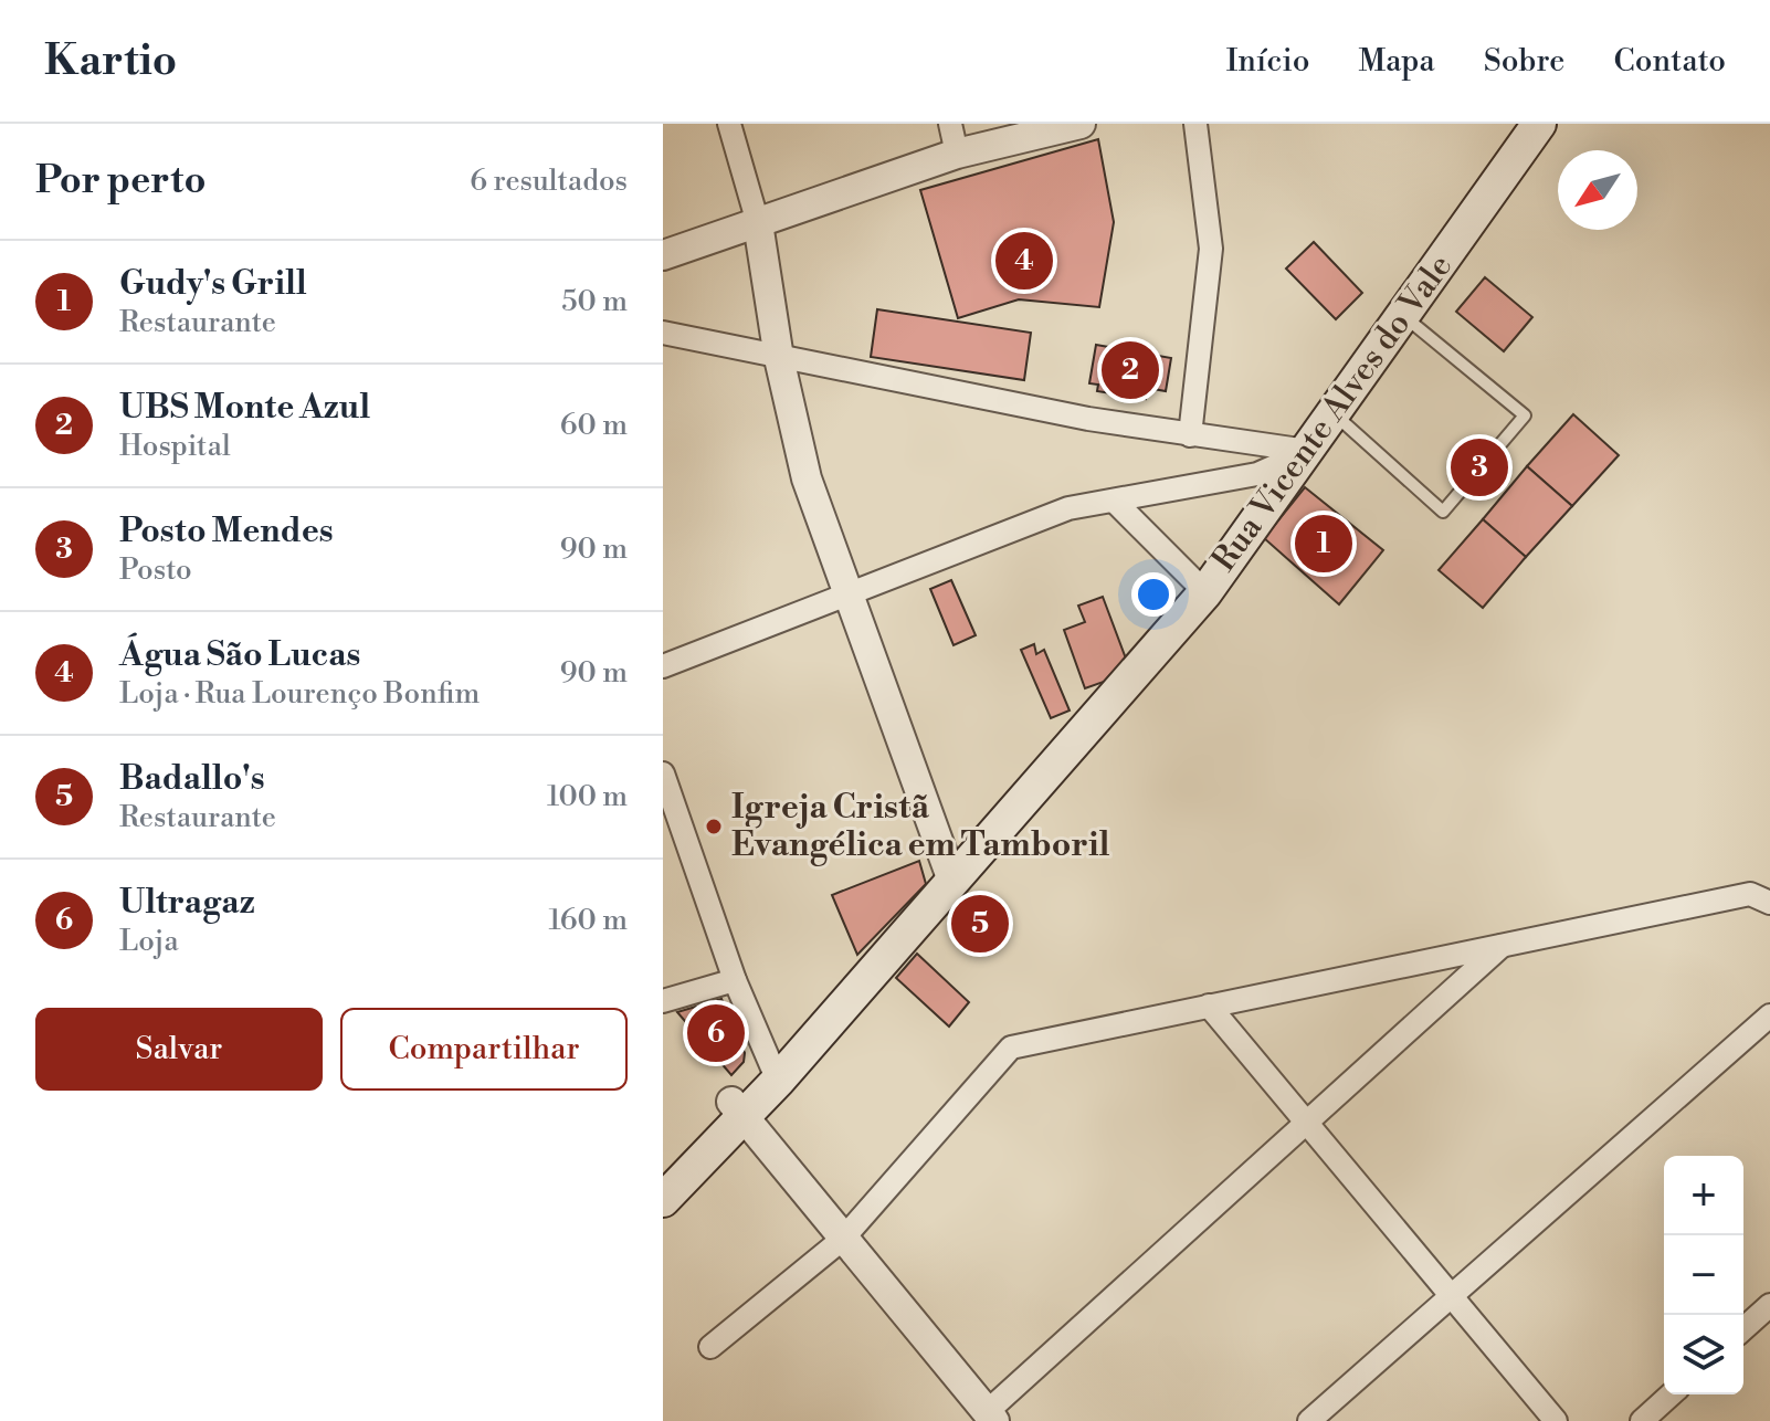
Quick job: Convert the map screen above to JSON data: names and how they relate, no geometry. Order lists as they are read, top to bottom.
{
  "streets": {
    "main road": ["Rua Vicente Alves do Vale"]
  },
  "places": ["Igreja Cristã Evangélica em Tamboril"],
  "north": "bottom left",
  "page": {
    "header": "Kartio",
    "nav": [
      "Início",
      "Mapa",
      "Sobre",
      "Contato"
    ],
    "heading": ["Por perto", "6 resultados"],
    "pins": [
      "4",
      "2",
      "3",
      "1",
      "5",
      "6"
    ],
    "list": [
      {
        "mark": "1",
        "name": "Gudy's Grill",
        "note": "Restaurante",
        "value": "50 m"
      },
      {
        "mark": "2",
        "name": "UBS Monte Azul",
        "note": "Hospital",
        "value": "60 m"
      },
      {
        "mark": "3",
        "name": "Posto Mendes",
        "note": "Posto",
        "value": "90 m"
      },
      {
        "mark": "4",
        "name": "Água São Lucas",
        "note": "Loja · Rua Lourenço Bonfim",
        "value": "90 m"
      },
      {
        "mark": "5",
        "name": "Badallo's",
        "note": "Restaurante",
        "value": "100 m"
      },
      {
        "mark": "6",
        "name": "Ultragaz",
        "note": "Loja",
        "value": "160 m"
      }
    ],
    "buttons": ["Salvar", "Compartilhar"],
    "map_buttons": ["+", "−"]
  }
}
